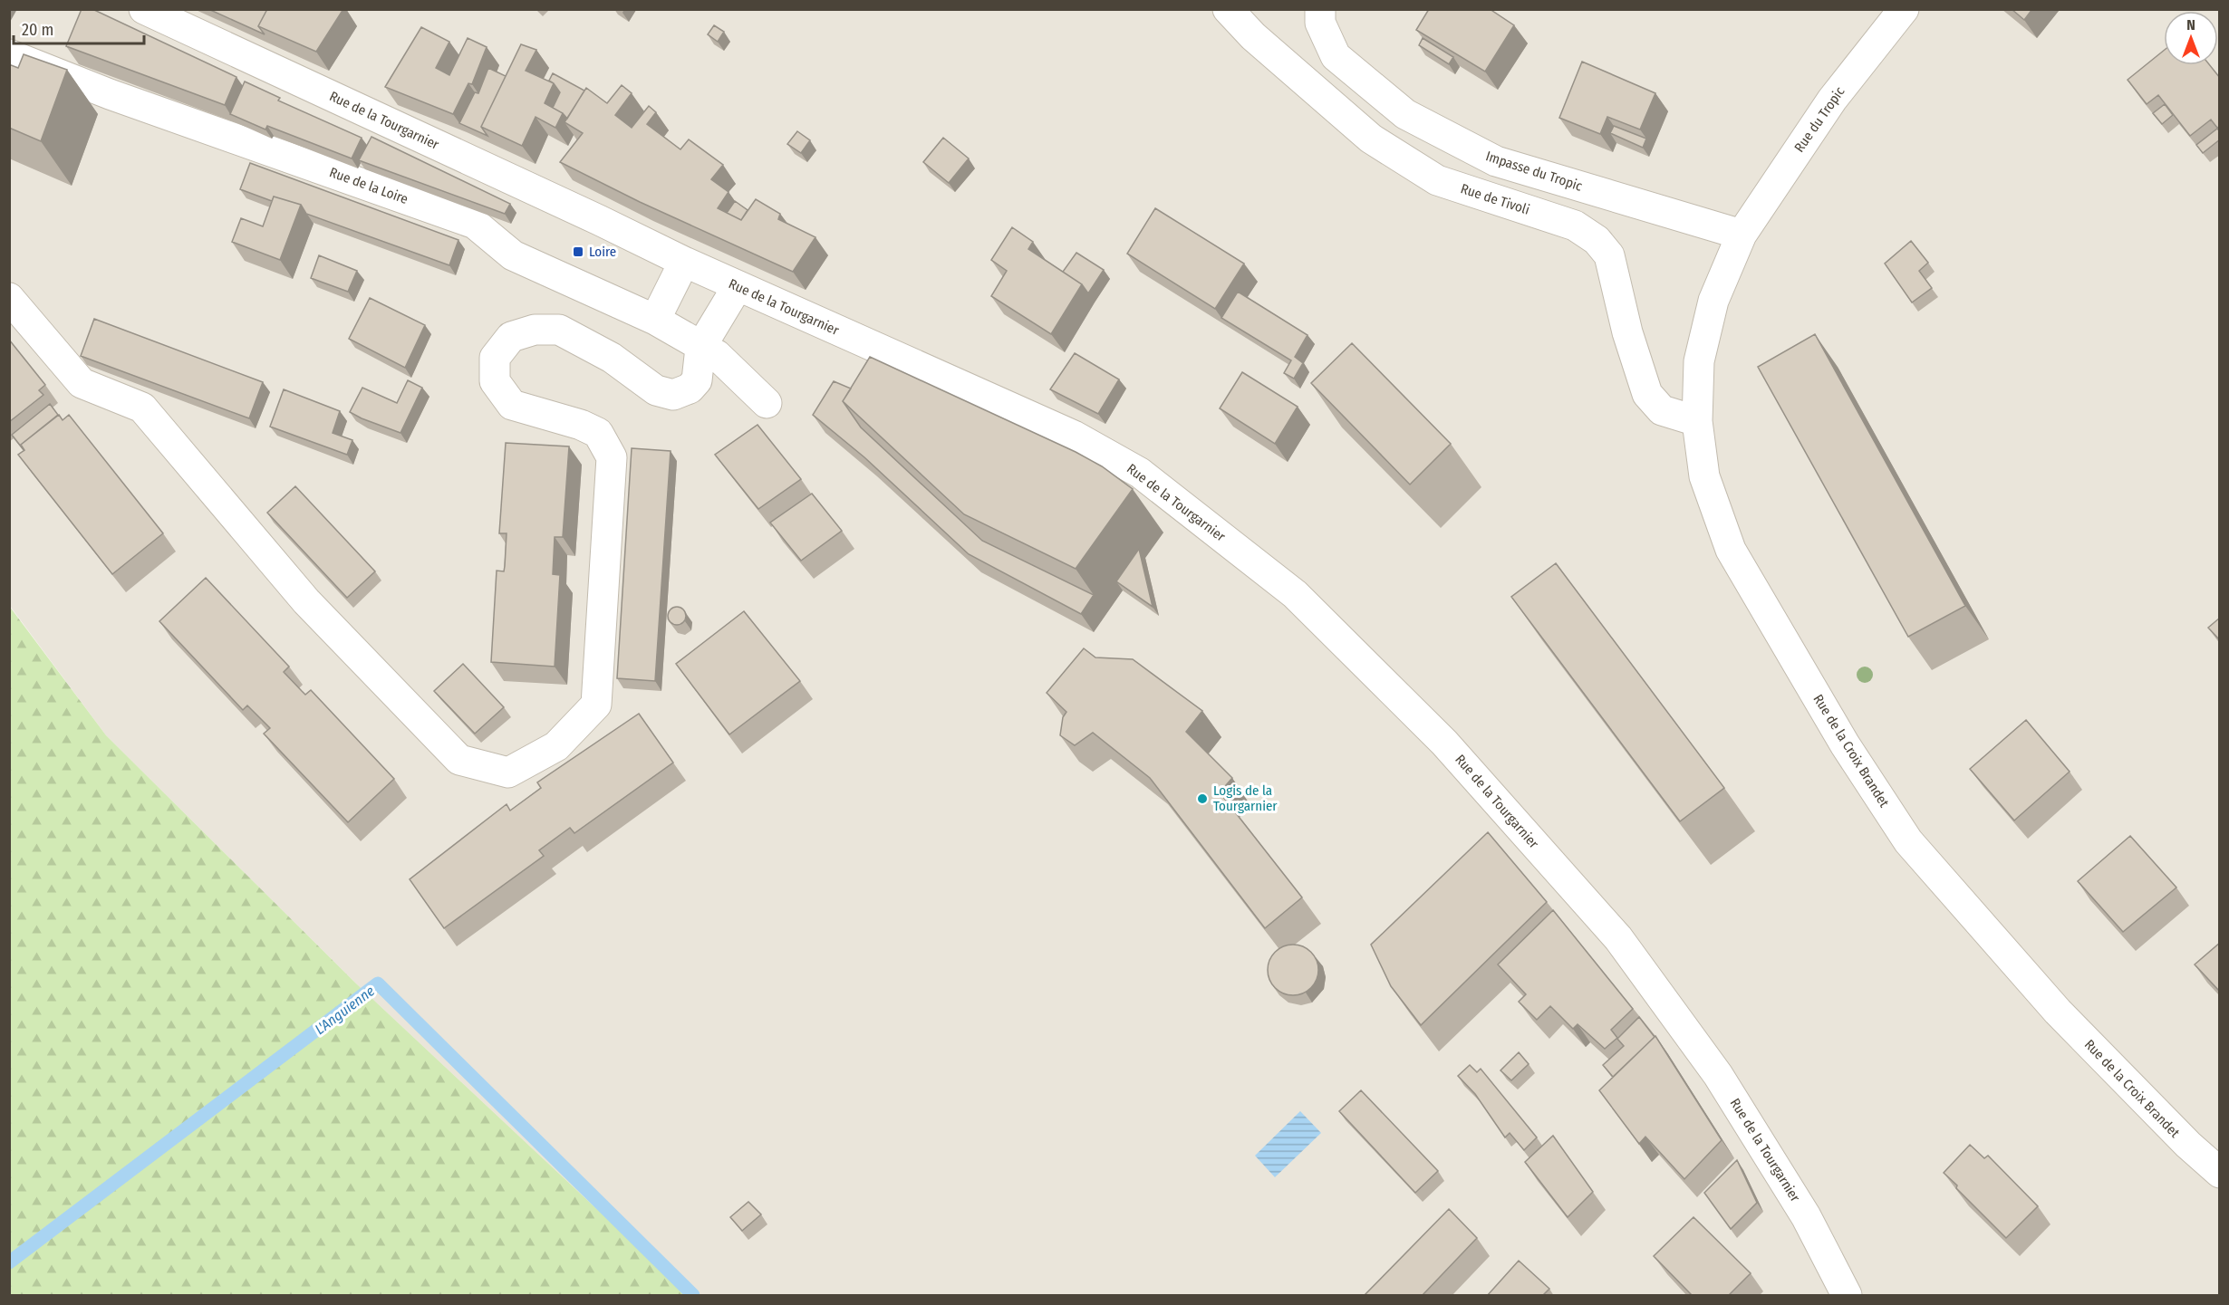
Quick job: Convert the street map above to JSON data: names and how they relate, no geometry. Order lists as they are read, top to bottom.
{
  "streets": {
    "street": [
      "Rue du Tropic",
      "Rue de la Tourgarnier",
      "Impasse du Tropic",
      "Rue de la Loire",
      "Rue de Tivoli",
      "Rue de la Croix Brandet"
    ]
  },
  "crossings": [
    ["Rue du Tropic", "Impasse du Tropic"],
    ["Rue du Tropic", "Rue de la Croix Brandet"],
    ["Impasse du Tropic", "Rue de la Croix Brandet"],
    ["Rue de Tivoli", "Rue de la Croix Brandet"]
  ],
  "water": ["L'Anguienne"],
  "places": {
    "transit": ["Loire"],
    "other": ["Logis de la Tourgarnier"]
  },
  "scale_bar": "20 m",
  "north": "top"
}
